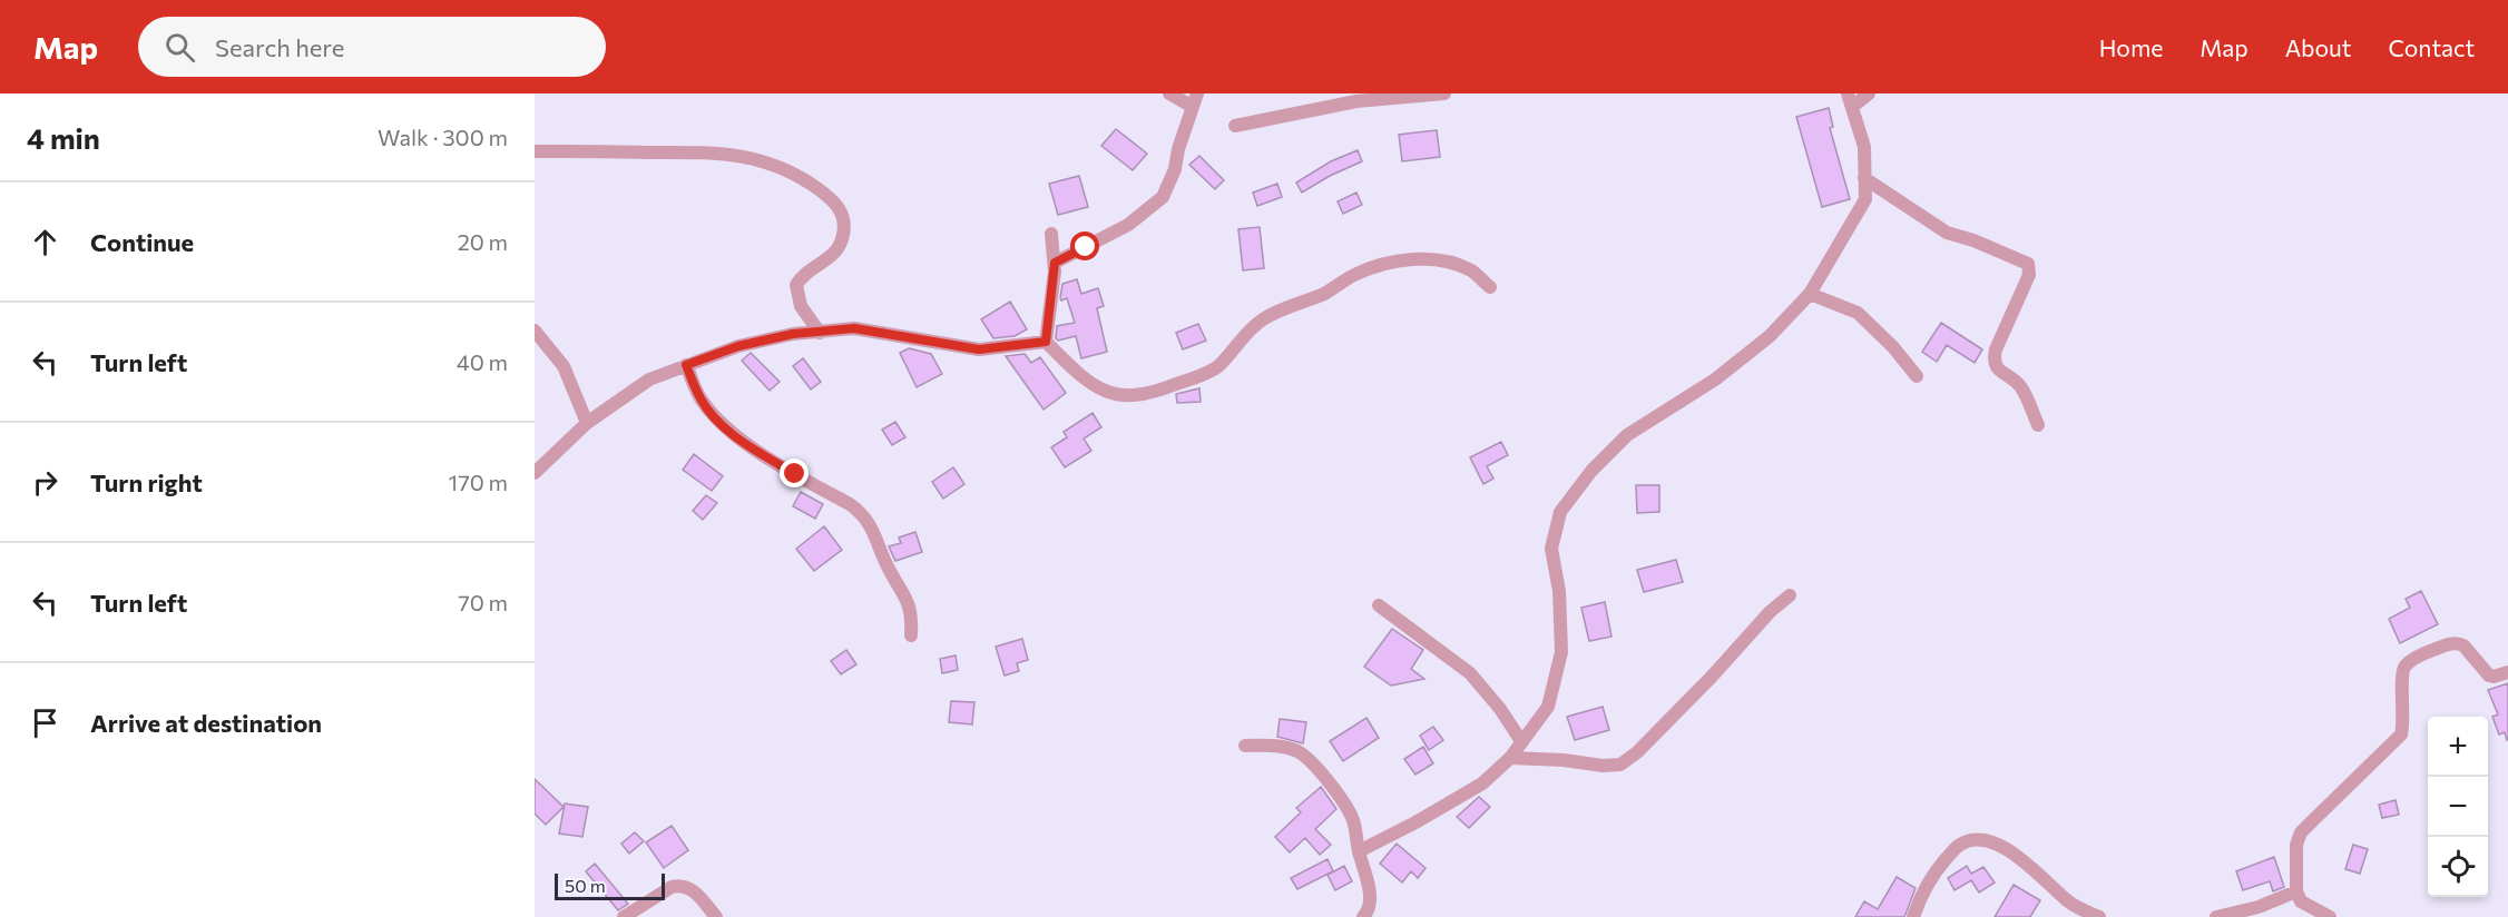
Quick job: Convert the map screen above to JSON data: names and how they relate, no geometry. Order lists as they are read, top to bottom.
{
  "scale_bar": "50 m",
  "page": {
    "header": "Map",
    "search": "Search here",
    "nav": [
      "Home",
      "Map",
      "About",
      "Contact"
    ],
    "heading": ["4 min", "Walk · 300 m"],
    "list": [
      ["Continue", "20 m"],
      ["Turn left", "40 m"],
      ["Turn right", "170 m"],
      ["Turn left", "70 m"],
      "Arrive at destination"
    ],
    "map_buttons": ["+", "−"],
    "scale": "50 m"
  }
}
